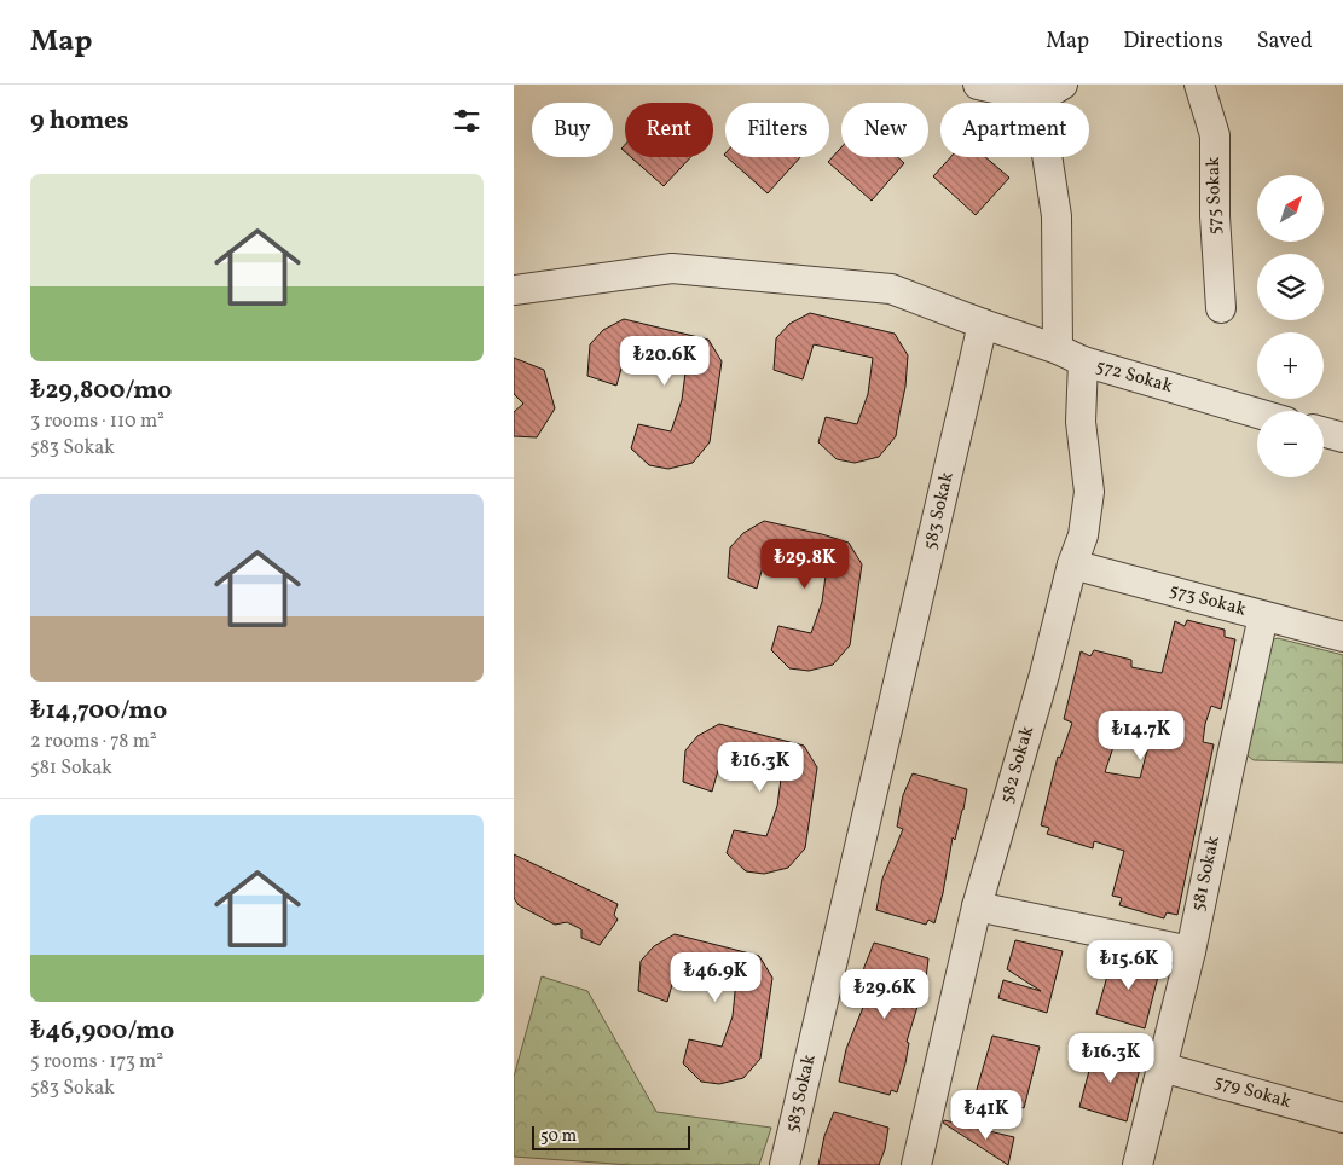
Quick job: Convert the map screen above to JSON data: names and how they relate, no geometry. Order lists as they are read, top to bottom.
{
  "streets": {
    "street": [
      "575 Sokak",
      "572 Sokak",
      "583 Sokak",
      "573 Sokak",
      "582 Sokak",
      "581 Sokak",
      "579 Sokak"
    ]
  },
  "crossings": [
    ["572 Sokak", "583 Sokak"],
    ["572 Sokak", "582 Sokak"],
    ["573 Sokak", "582 Sokak"],
    ["573 Sokak", "581 Sokak"],
    ["581 Sokak", "579 Sokak"]
  ],
  "scale_bar": "50 m",
  "north": "top right",
  "page": {
    "header": "Map",
    "nav": ["Map", "Directions", "Saved"],
    "heading": "9 homes",
    "chip": [
      "Buy",
      "Rent",
      "Filters",
      "New",
      "Apartment"
    ],
    "list": [
      {
        "name": "₺29,800/mo",
        "note": "3 rooms · 110 m² · 583 Sokak"
      },
      {
        "name": "₺14,700/mo",
        "note": "2 rooms · 78 m² · 581 Sokak"
      },
      {
        "name": "₺46,900/mo",
        "note": "5 rooms · 173 m² · 583 Sokak"
      }
    ],
    "map_buttons": ["+", "−"],
    "price": [
      "₺20.6K",
      "₺29.8K",
      "₺14.7K",
      "₺16.3K",
      "₺15.6K",
      "₺46.9K",
      "₺29.6K",
      "₺16.3K",
      "₺41K"
    ],
    "scale": "50 m"
  }
}
